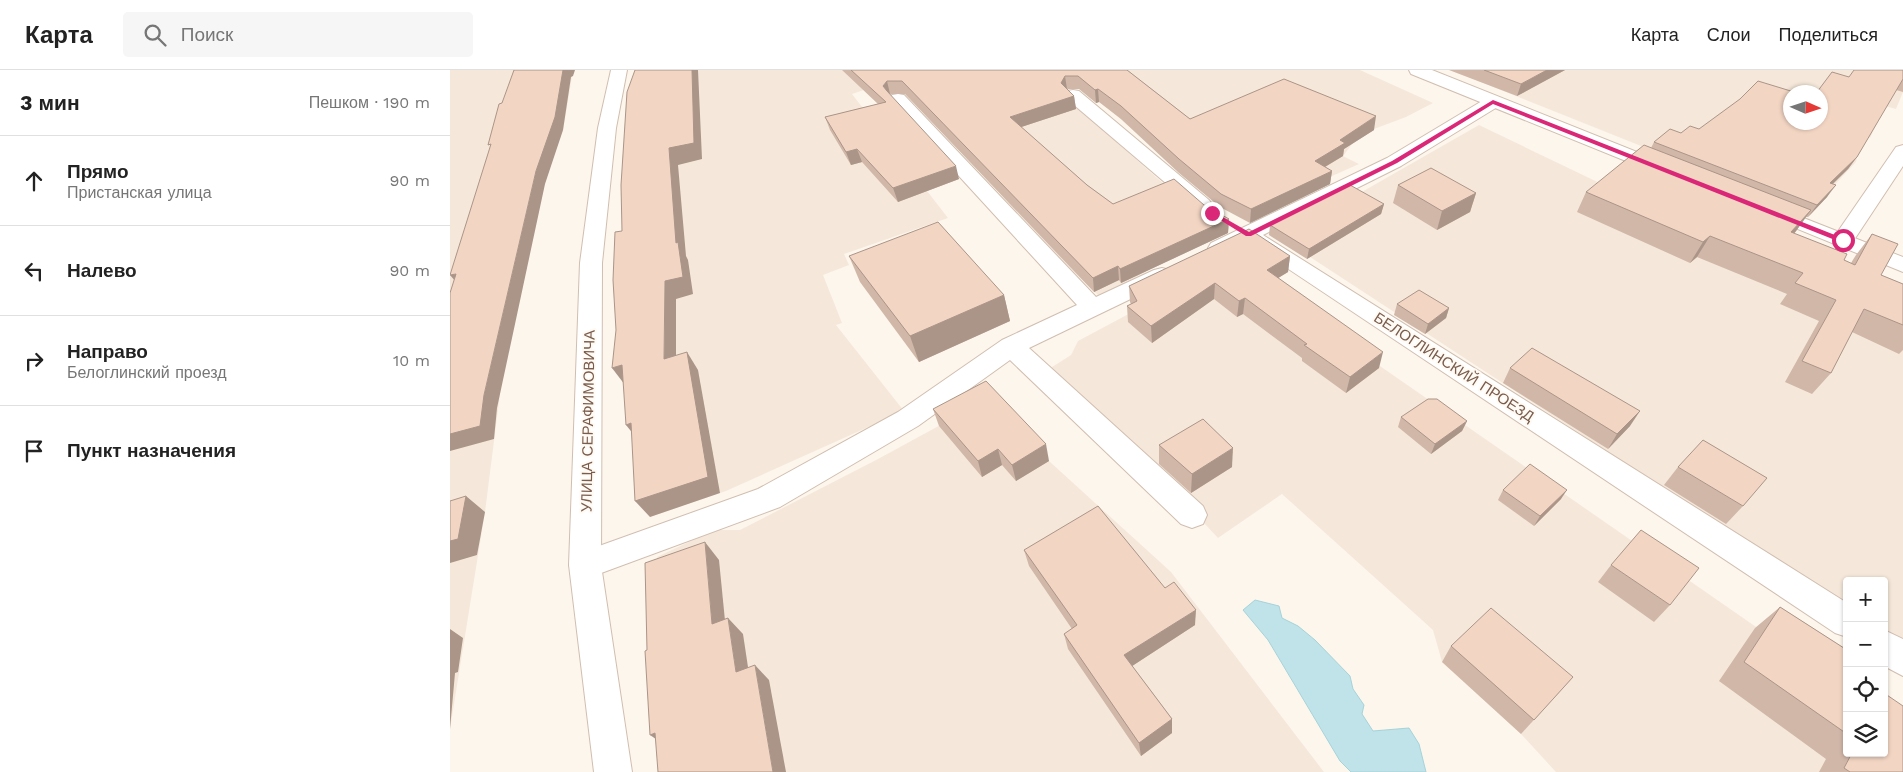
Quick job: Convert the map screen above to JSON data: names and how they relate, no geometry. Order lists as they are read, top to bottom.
{
  "streets": {
    "street": ["БЕЛОГЛИНСКИЙ ПРОЕЗД", "УЛИЦА СЕРАФИМОВИЧА"]
  },
  "north": "right",
  "page": {
    "header": "Карта",
    "search": "Поиск",
    "nav": ["Карта", "Слои", "Поделиться"],
    "heading": ["3 мин", "Пешком · 190 m"],
    "list": [
      ["Прямо", "Пристанская улица", "90 m"],
      ["Налево", "90 m"],
      ["Направо", "Белоглинский проезд", "10 m"],
      "Пункт назначения"
    ],
    "map_buttons": ["+", "−"]
  }
}
